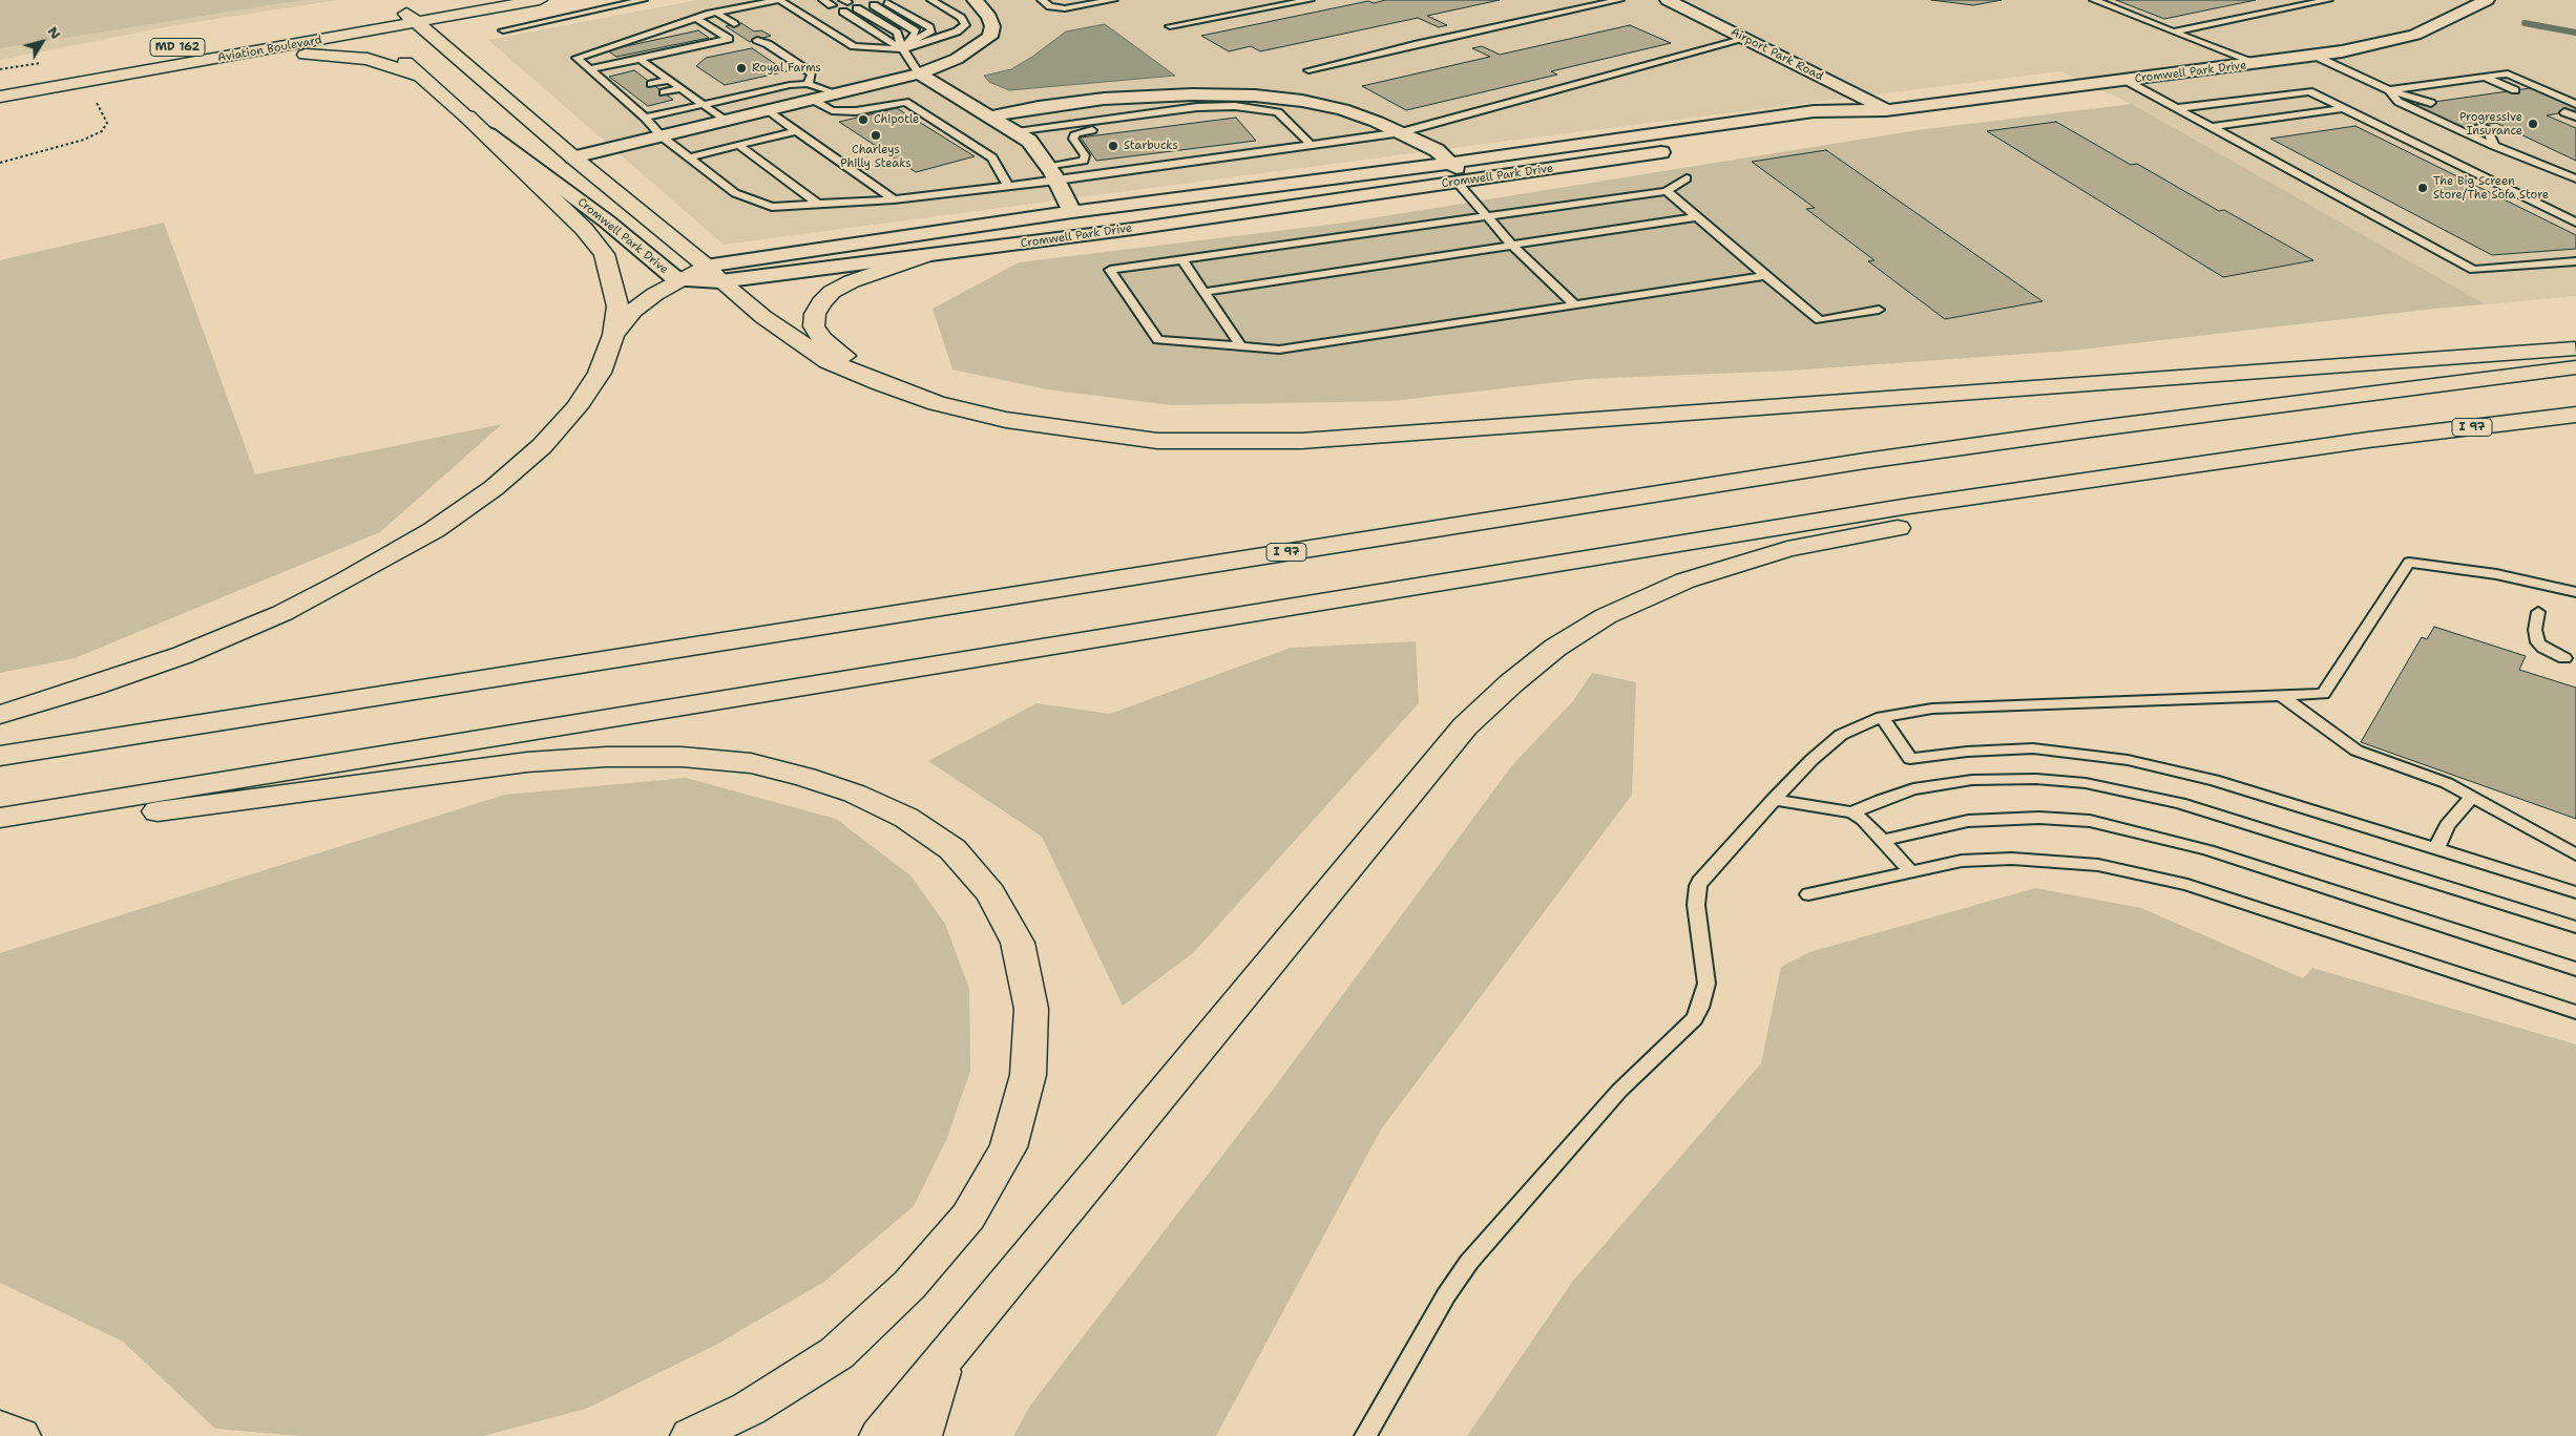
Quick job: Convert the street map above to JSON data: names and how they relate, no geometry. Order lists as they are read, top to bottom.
{
  "streets": {
    "main road": [
      "MD 162",
      "Aviation Boulevard",
      "Cromwell Park Drive",
      "I 97"
    ],
    "street": ["Airport Park Road"]
  },
  "crossings": [
    ["Aviation Boulevard", "Cromwell Park Drive"],
    ["Airport Park Road", "Cromwell Park Drive"]
  ],
  "places": [
    "Royal Farms",
    "Chipotle",
    "Progressive Insurance",
    "Charleys Philly Steaks",
    "Starbucks",
    "The Big Screen Store/The Sofa Store"
  ],
  "north": "top right"
}
